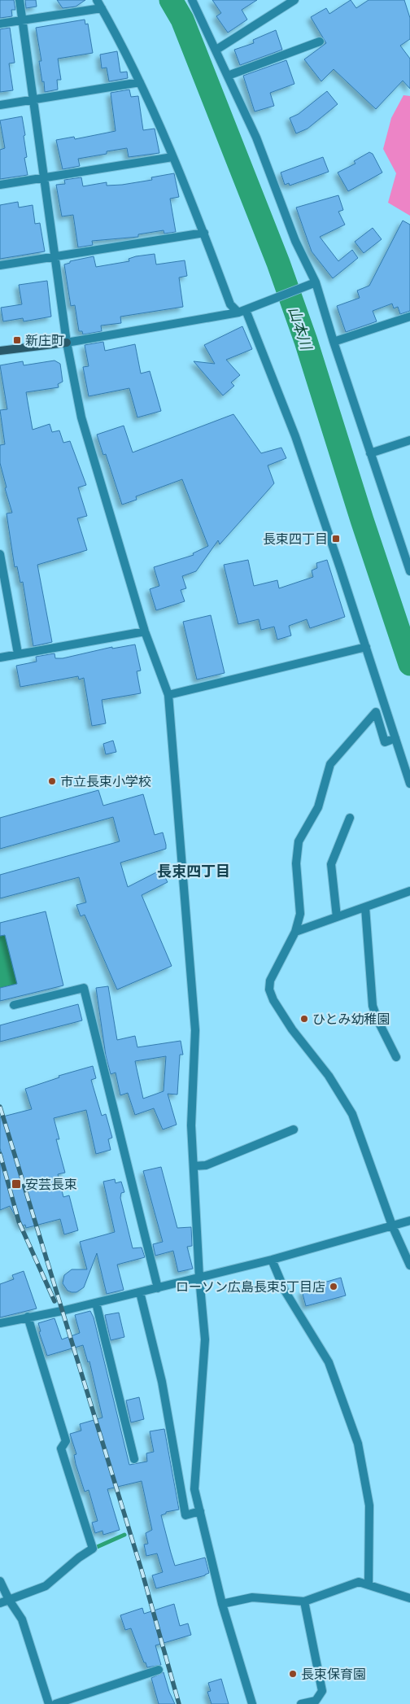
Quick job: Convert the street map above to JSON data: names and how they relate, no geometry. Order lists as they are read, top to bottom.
{
  "districts": ["長束四丁目"],
  "water": ["山本川"],
  "places": {
    "transit": ["新庄町", "長束四丁目", "安芸長束"],
    "other": [
      "市立長束小学校",
      "ひとみ幼稚園",
      "ローソン広島長束5丁目店",
      "長束保育園"
    ]
  }
}
